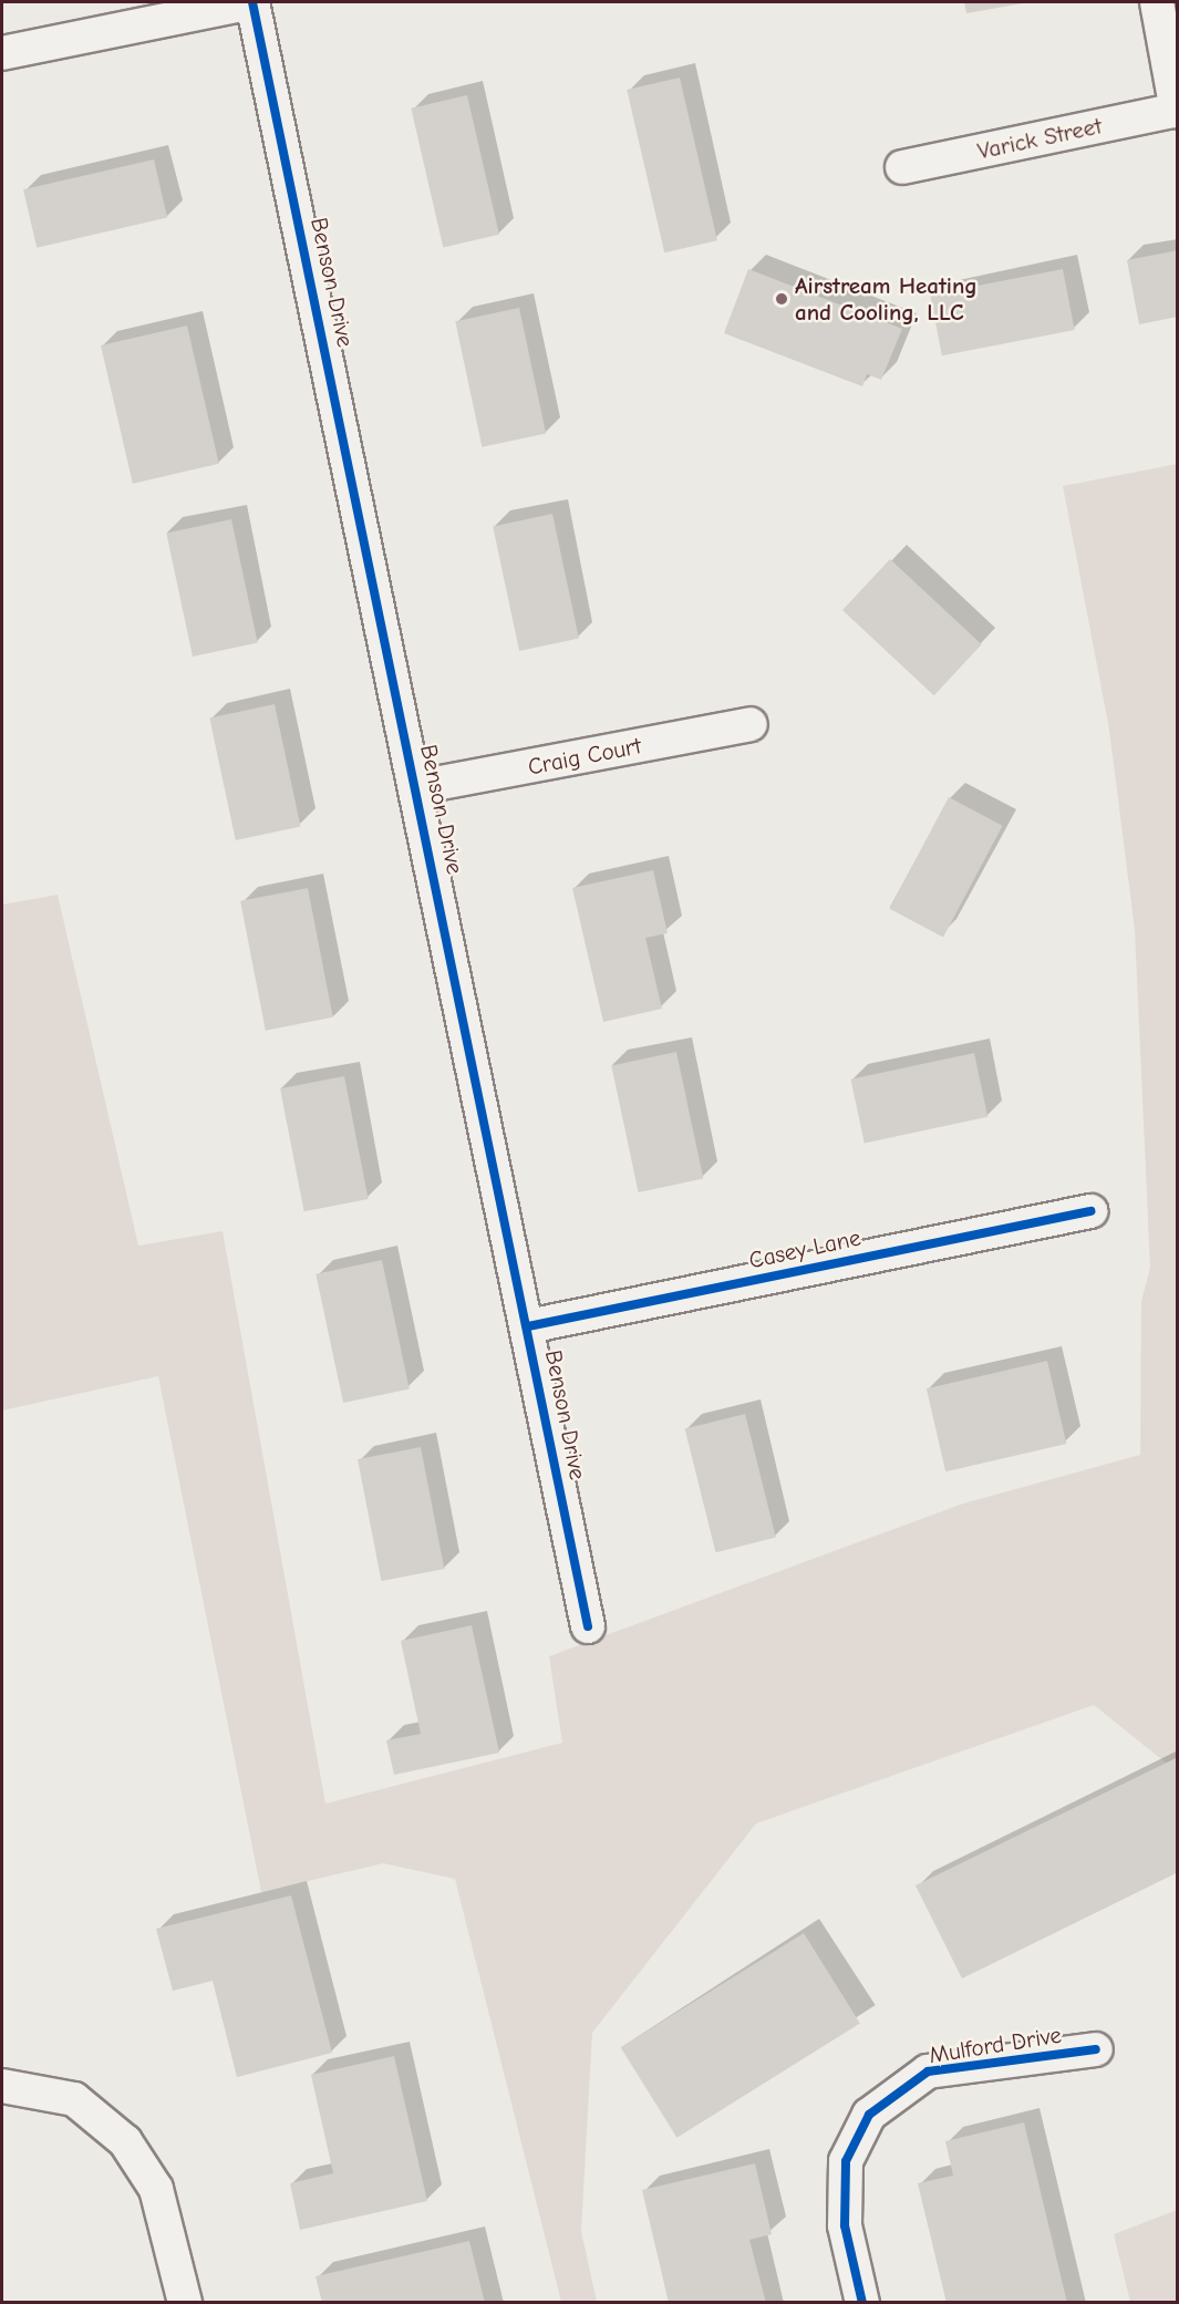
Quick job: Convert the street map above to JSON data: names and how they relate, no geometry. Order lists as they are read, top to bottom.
{
  "streets": {
    "street": [
      "Varick Street",
      "Benson Drive",
      "Craig Court",
      "Casey Lane",
      "Mulford Drive"
    ]
  },
  "crossings": [
    ["Benson Drive", "Craig Court"],
    ["Benson Drive", "Casey Lane"]
  ],
  "places": ["Airstream Heating and Cooling, LLC"]
}
